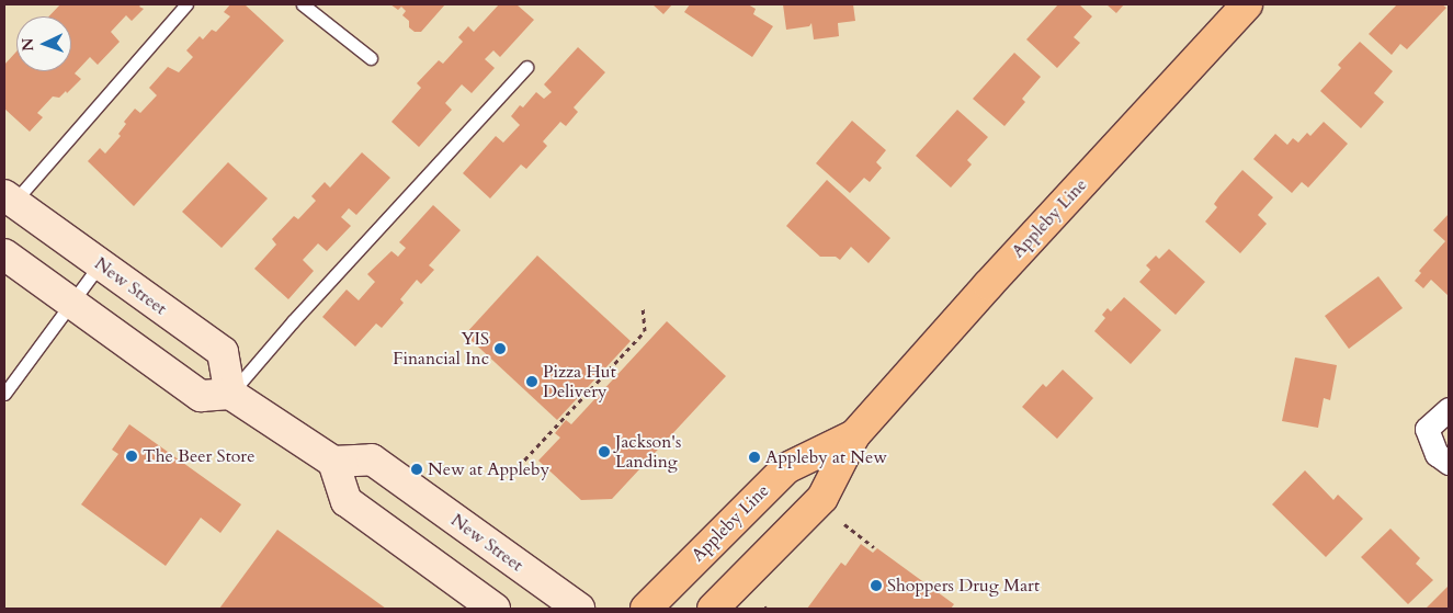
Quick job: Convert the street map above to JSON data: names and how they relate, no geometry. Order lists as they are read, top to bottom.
{
  "streets": {
    "main road": ["Appleby Line", "New Street"]
  },
  "places": [
    "YIS Financial Inc",
    "Pizza Hut Delivery",
    "Jackson's Landing",
    "The Beer Store",
    "Appleby at New",
    "New at Appleby",
    "Shoppers Drug Mart"
  ],
  "north": "left"
}
